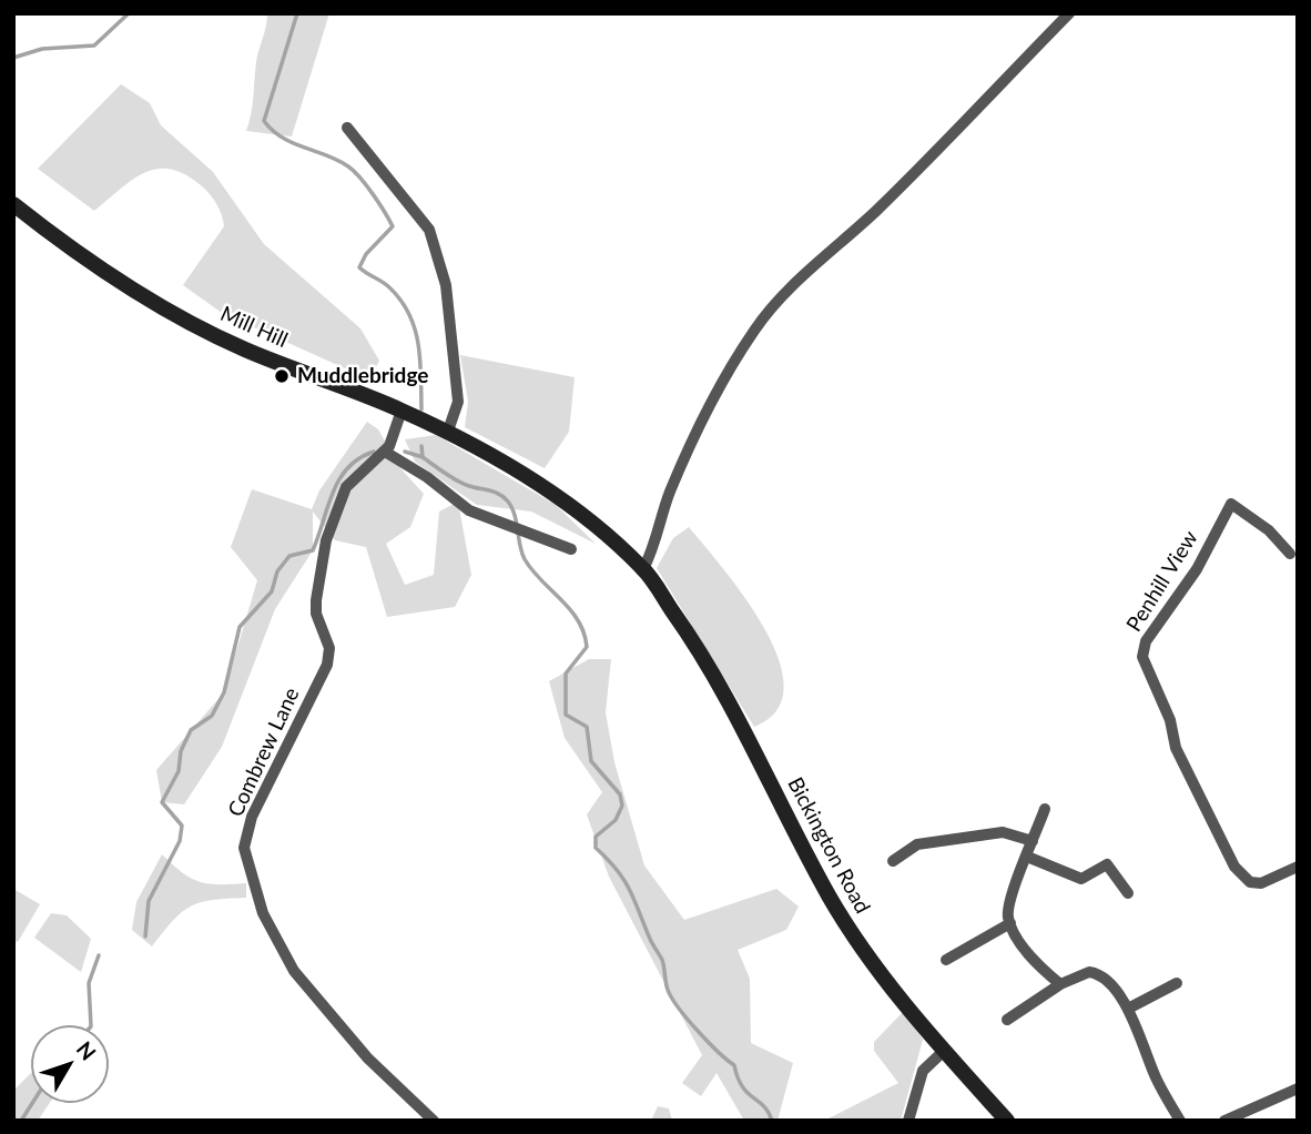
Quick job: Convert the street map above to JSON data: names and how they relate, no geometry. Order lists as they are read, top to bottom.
{
  "streets": {
    "main road": ["Mill Hill", "Bickington Road"],
    "street": ["Penhill View", "Combrew Lane"]
  },
  "crossings": [
    ["Mill Hill", "Combrew Lane"],
    ["Mill Hill", "Bickington Road"]
  ],
  "places": ["Muddlebridge"],
  "north": "top right"
}
